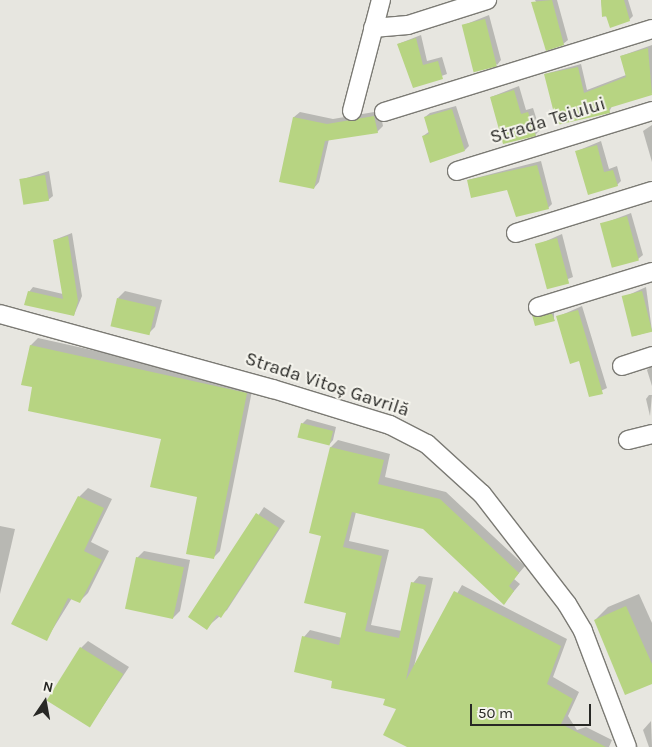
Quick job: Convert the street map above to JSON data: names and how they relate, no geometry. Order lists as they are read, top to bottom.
{
  "streets": {
    "street": ["Strada Teiului", "Strada Vitoș Gavrilă"]
  },
  "scale_bar": "50 m",
  "north": "top"
}
